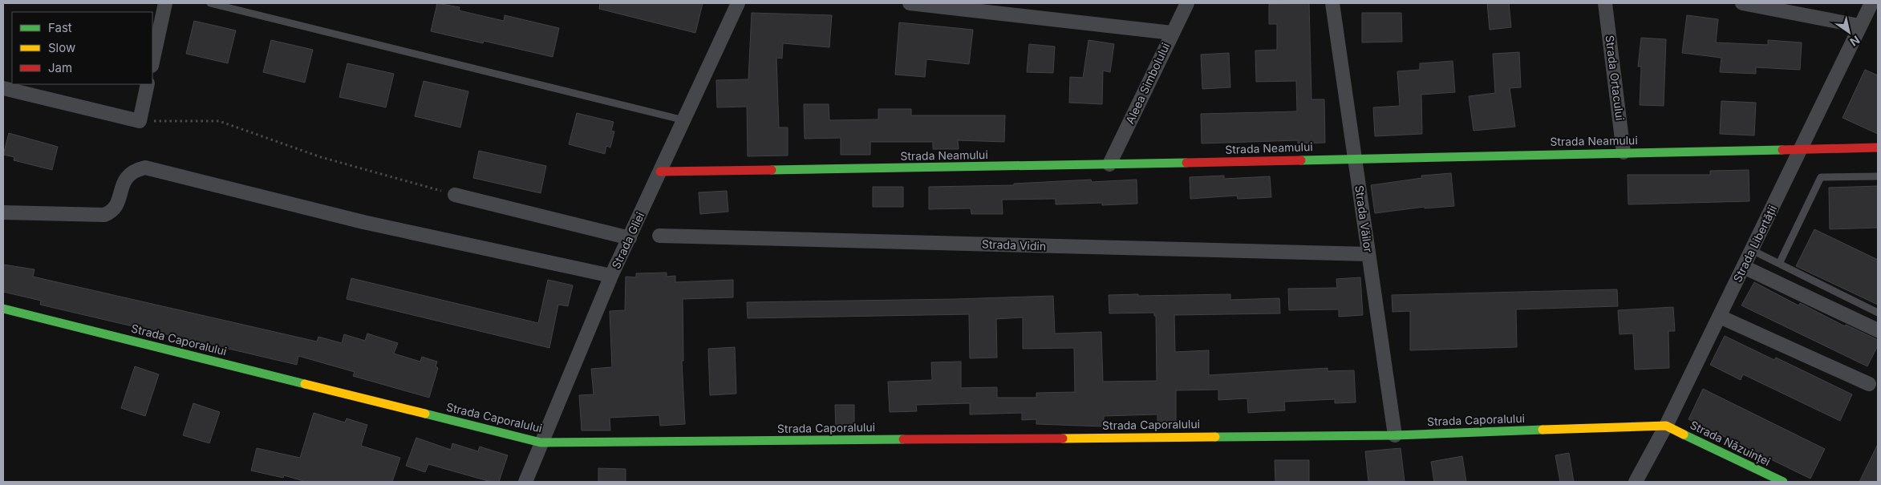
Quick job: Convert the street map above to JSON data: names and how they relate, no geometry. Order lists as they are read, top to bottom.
{
  "streets": {
    "street": [
      "Strada Ortacului",
      "Aleea Simbolului",
      "Strada Neamului",
      "Strada Văilor",
      "Strada Gliei",
      "Strada Libertății",
      "Strada Vidin",
      "Strada Caporalului",
      "Strada Năzuinței"
    ]
  },
  "crossings": [
    ["Strada Ortacului", "Strada Neamului"],
    ["Aleea Simbolului", "Strada Neamului"],
    ["Strada Neamului", "Strada Văilor"],
    ["Strada Neamului", "Strada Gliei"],
    ["Strada Neamului", "Strada Libertății"],
    ["Strada Văilor", "Strada Vidin"],
    ["Strada Văilor", "Strada Caporalului"],
    ["Strada Gliei", "Strada Caporalului"],
    ["Strada Libertății", "Strada Caporalului"],
    ["Strada Libertății", "Strada Năzuinței"],
    ["Strada Caporalului", "Strada Năzuinței"]
  ],
  "legend": ["Fast", "Slow", "Jam"],
  "north": "bottom right"
}
